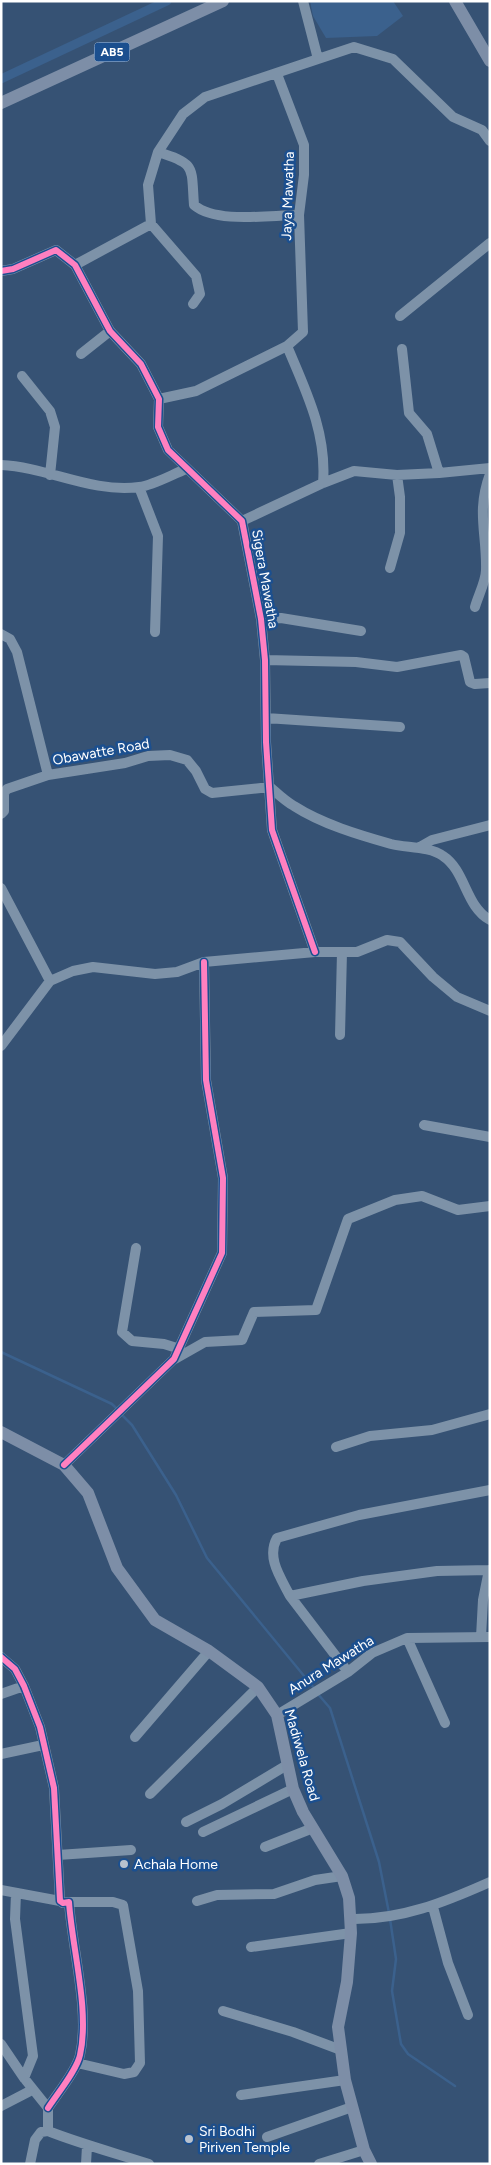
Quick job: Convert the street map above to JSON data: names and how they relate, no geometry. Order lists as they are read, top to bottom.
{
  "streets": {
    "main road": ["AB5", "Madiwela Road"],
    "street": [
      "Jaya Mawatha",
      "Sigera Mawatha",
      "Obawatte Road",
      "Anura Mawatha"
    ]
  },
  "crossings": [
    ["Jaya Mawatha", "Sigera Mawatha"],
    ["Sigera Mawatha", "Obawatte Road"],
    ["Anura Mawatha", "Madiwela Road"]
  ],
  "places": ["Achala Home", "Sri Bodhi Piriven Temple"]
}
